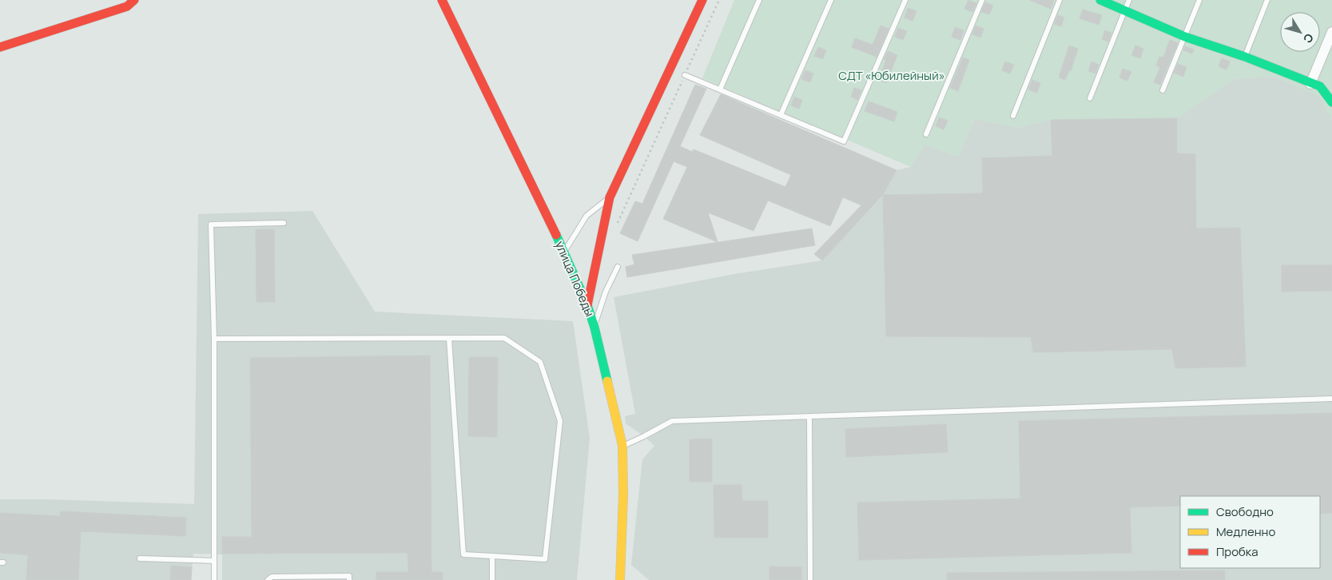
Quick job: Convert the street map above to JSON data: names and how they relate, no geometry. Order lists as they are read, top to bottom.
{
  "streets": {
    "street": ["улица Победы"]
  },
  "parks": ["СДТ «Юбилейный»"],
  "legend": ["Свободно", "Медленно", "Пробка"],
  "north": "bottom right"
}
